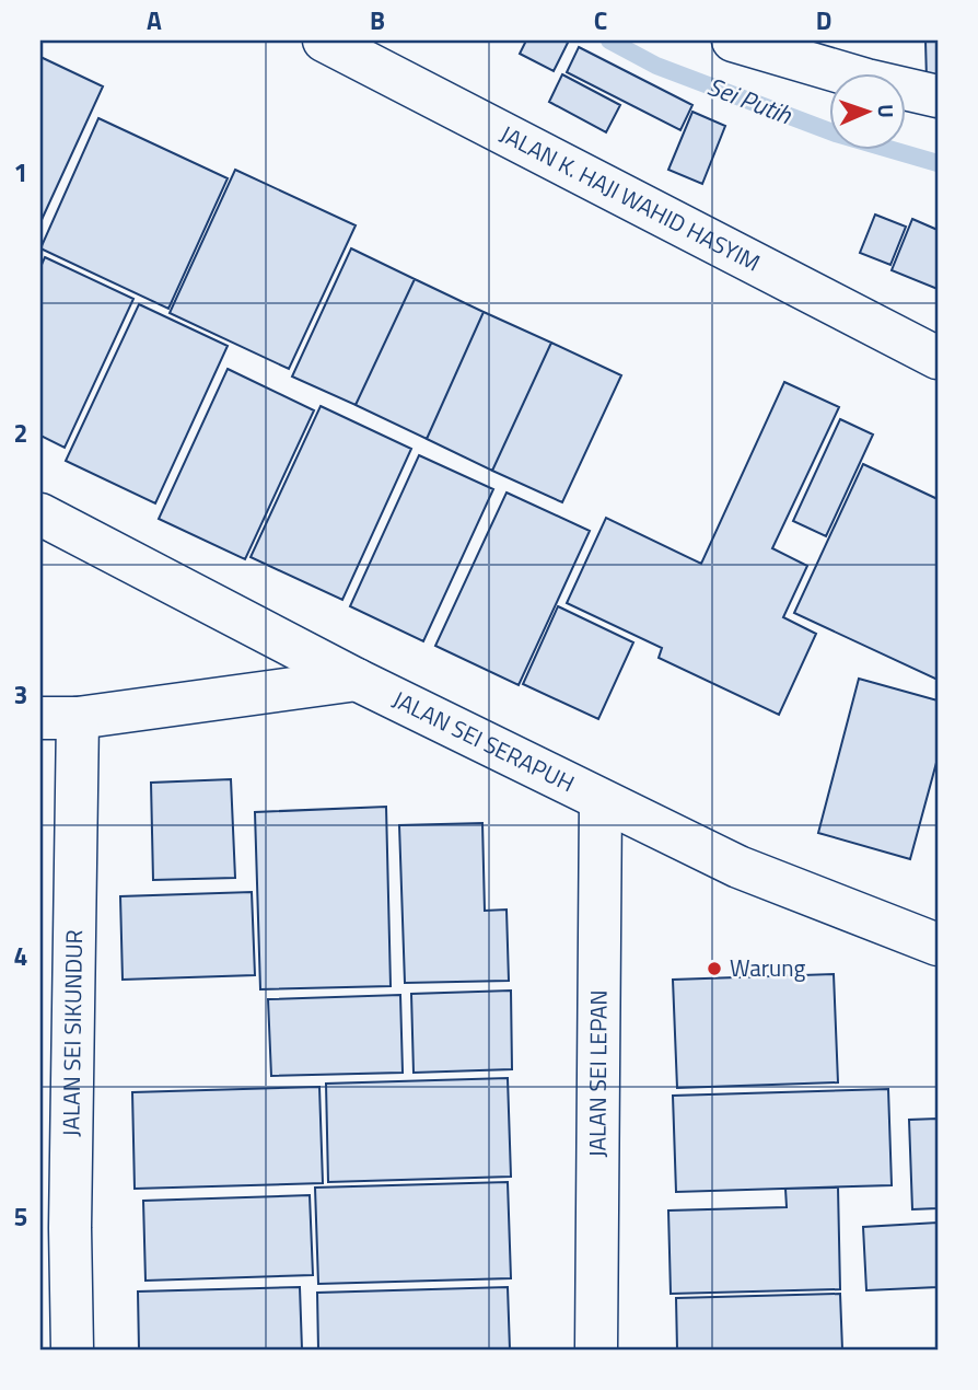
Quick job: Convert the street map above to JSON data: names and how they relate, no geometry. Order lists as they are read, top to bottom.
{
  "streets": {
    "street": [
      "JALAN K. HAJI WAHID HASYIM",
      "JALAN SEI SERAPUH",
      "JALAN SEI SIKUNDUR",
      "JALAN SEI LEPAN"
    ]
  },
  "crossings": [
    ["JALAN SEI SERAPUH", "JALAN SEI LEPAN"]
  ],
  "water": ["Sei Putih"],
  "places": ["Warung"],
  "north": "right",
  "grid": {
    "columns": [
      "A",
      "B",
      "C",
      "D"
    ],
    "rows": [
      "1",
      "2",
      "3",
      "4",
      "5"
    ]
  }
}
